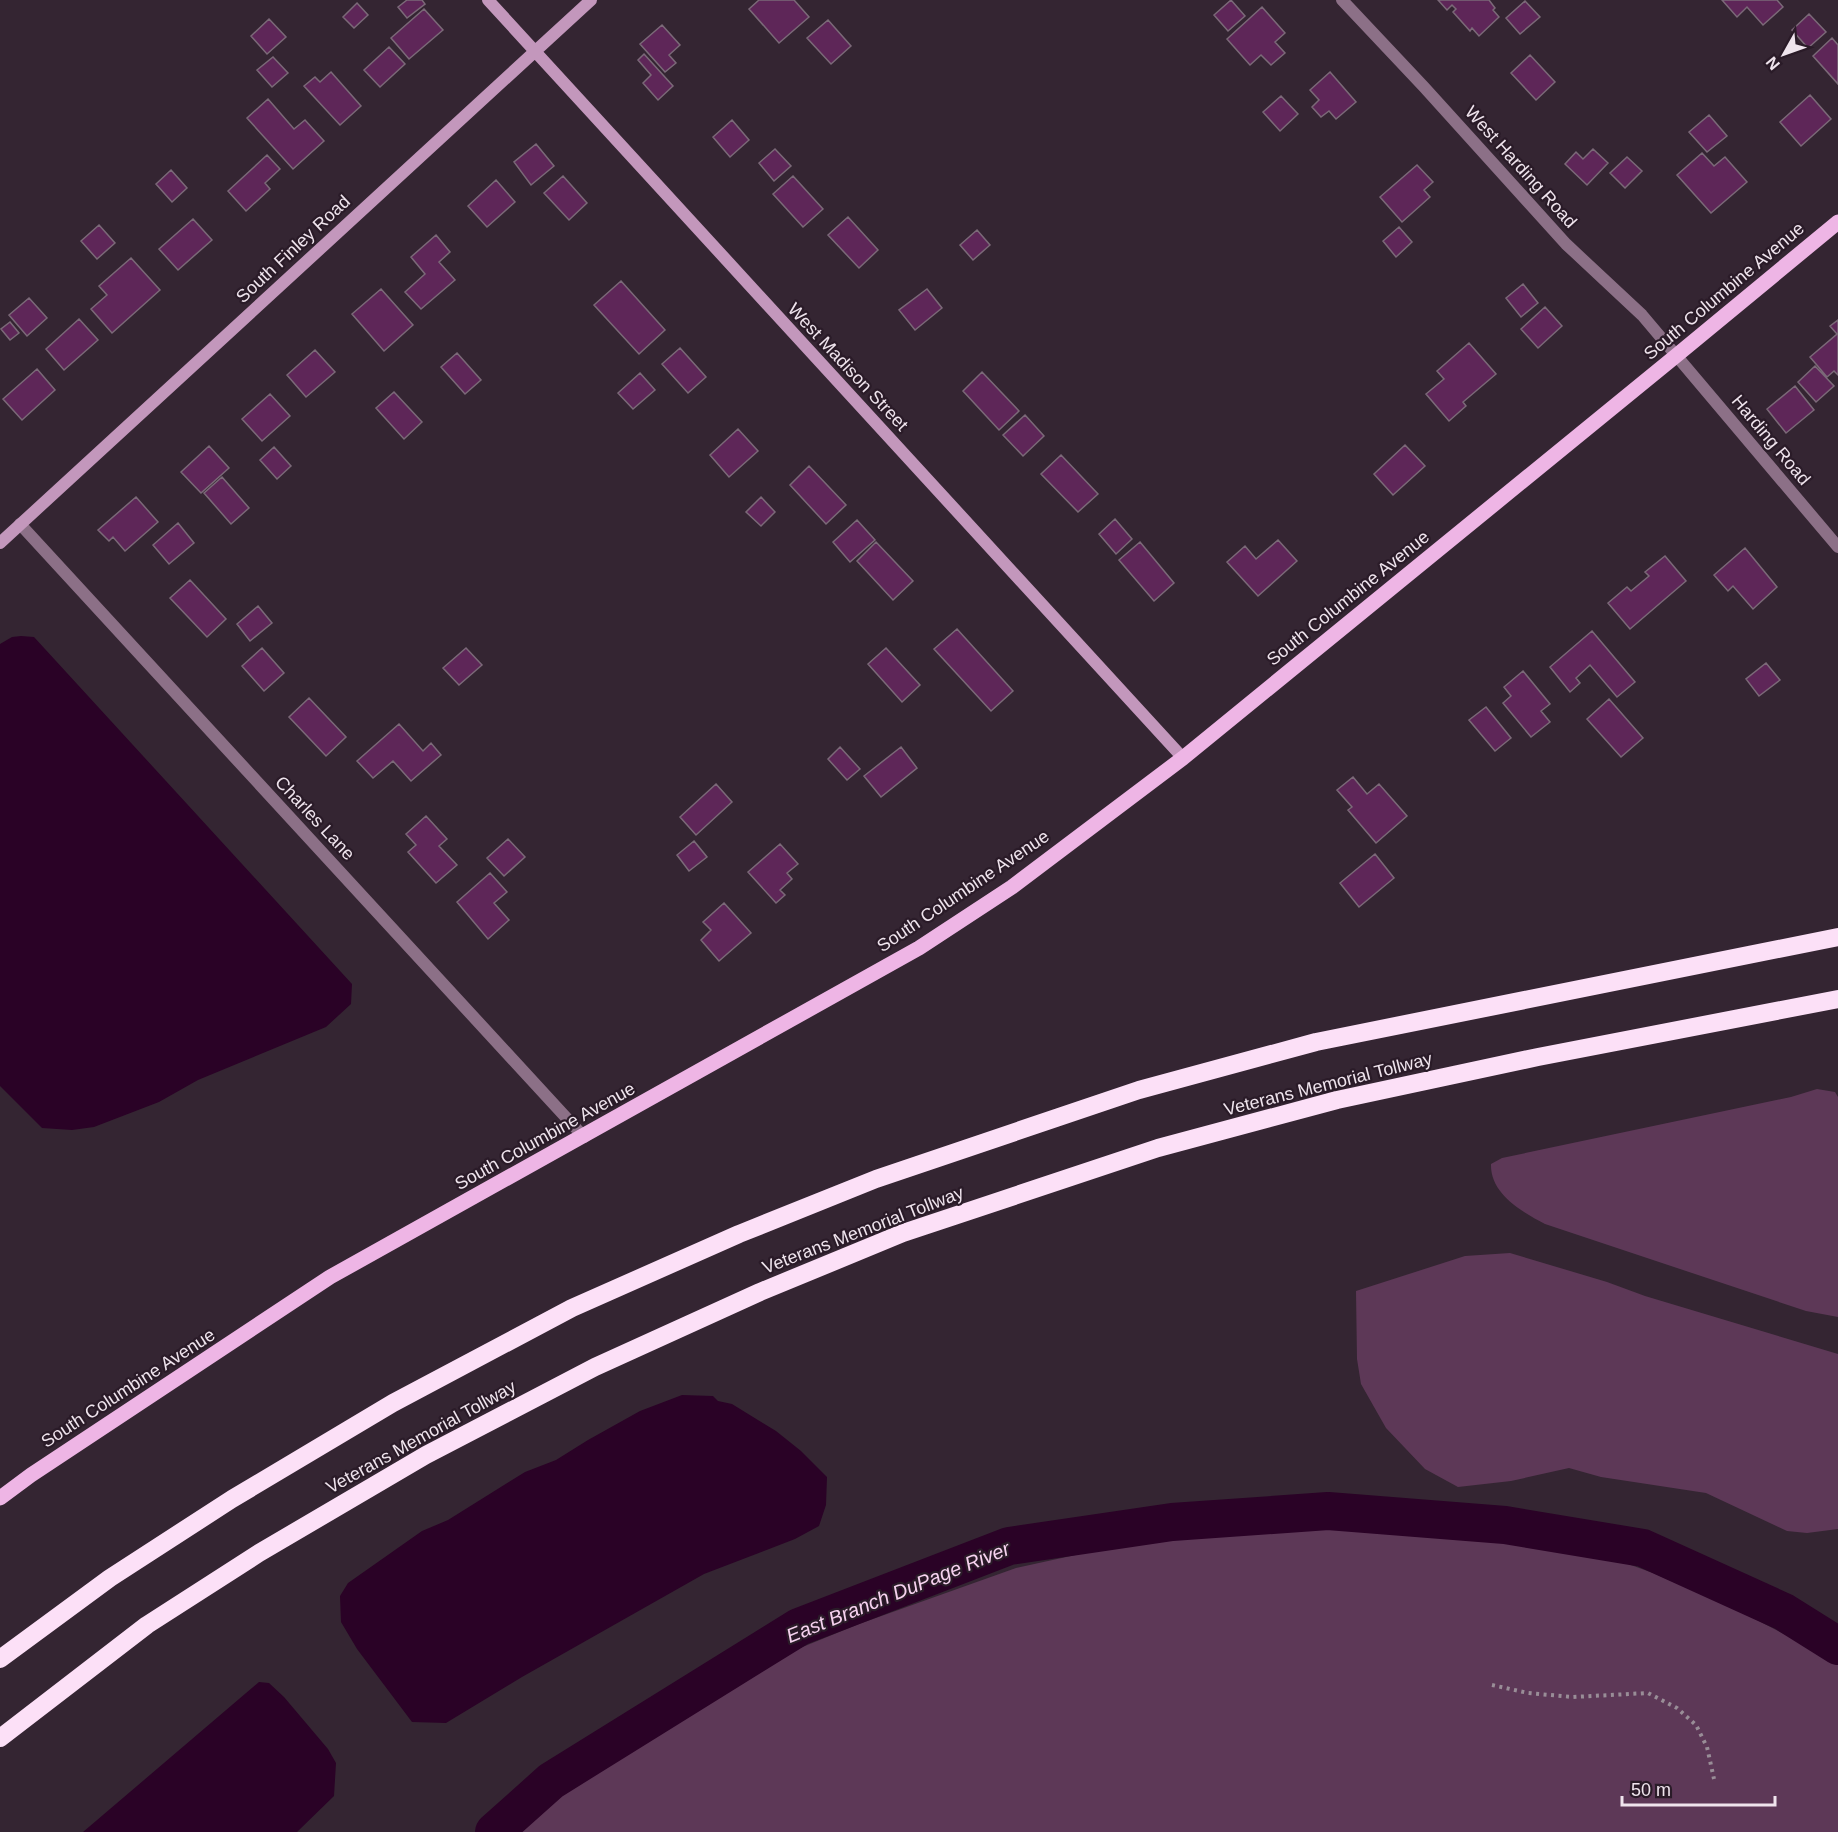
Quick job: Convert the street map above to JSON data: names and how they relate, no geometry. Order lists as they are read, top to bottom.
{
  "streets": {
    "highway": ["Veterans Memorial Tollway"],
    "main road": ["South Columbine Avenue"],
    "street": [
      "West Harding Road",
      "South Finley Road",
      "West Madison Street",
      "Harding Road",
      "Charles Lane"
    ]
  },
  "crossings": [
    ["West Harding Road", "South Columbine Avenue"],
    ["West Harding Road", "Harding Road"],
    ["South Finley Road", "West Madison Street"],
    ["South Finley Road", "Charles Lane"],
    ["South Columbine Avenue", "West Madison Street"],
    ["South Columbine Avenue", "Harding Road"],
    ["South Columbine Avenue", "Charles Lane"]
  ],
  "water": ["East Branch DuPage River"],
  "scale_bar": "50 m",
  "north": "bottom left"
}
